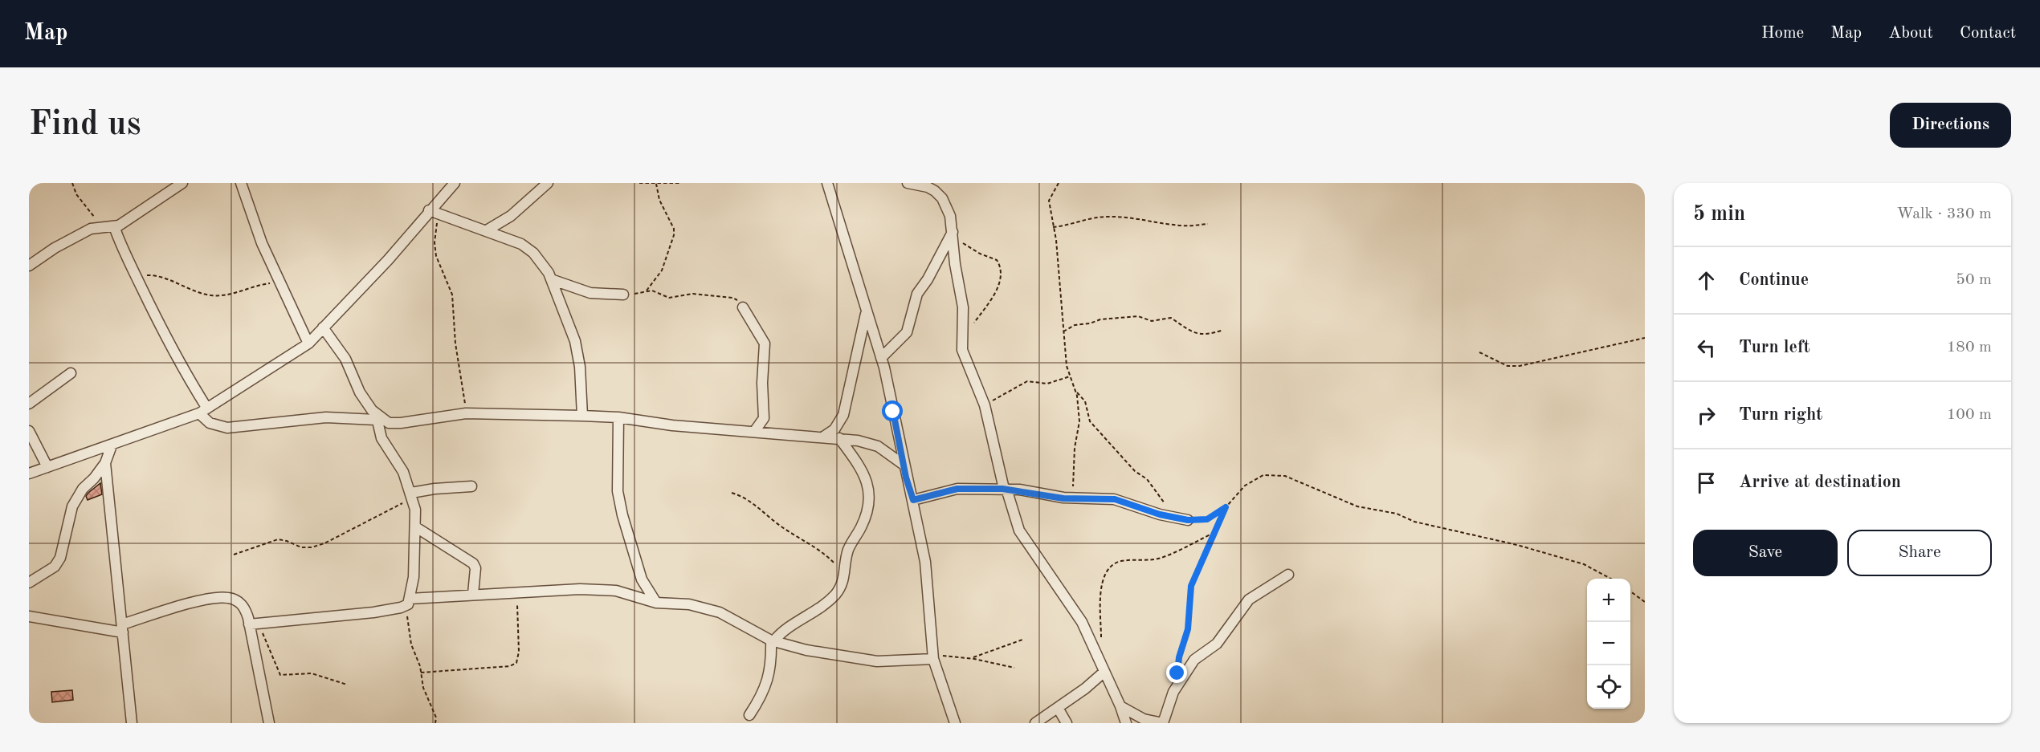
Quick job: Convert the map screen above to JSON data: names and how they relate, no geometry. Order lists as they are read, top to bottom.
{
  "page": {
    "header": "Map",
    "nav": [
      "Home",
      "Map",
      "About",
      "Contact"
    ],
    "buttons": [
      "Directions",
      ["Save", "Share"]
    ],
    "title": "Find us",
    "heading": ["5 min", "Walk · 330 m"],
    "list": [
      ["Continue", "50 m"],
      ["Turn left", "180 m"],
      ["Turn right", "100 m"],
      "Arrive at destination"
    ],
    "map_buttons": ["+", "−"]
  }
}
